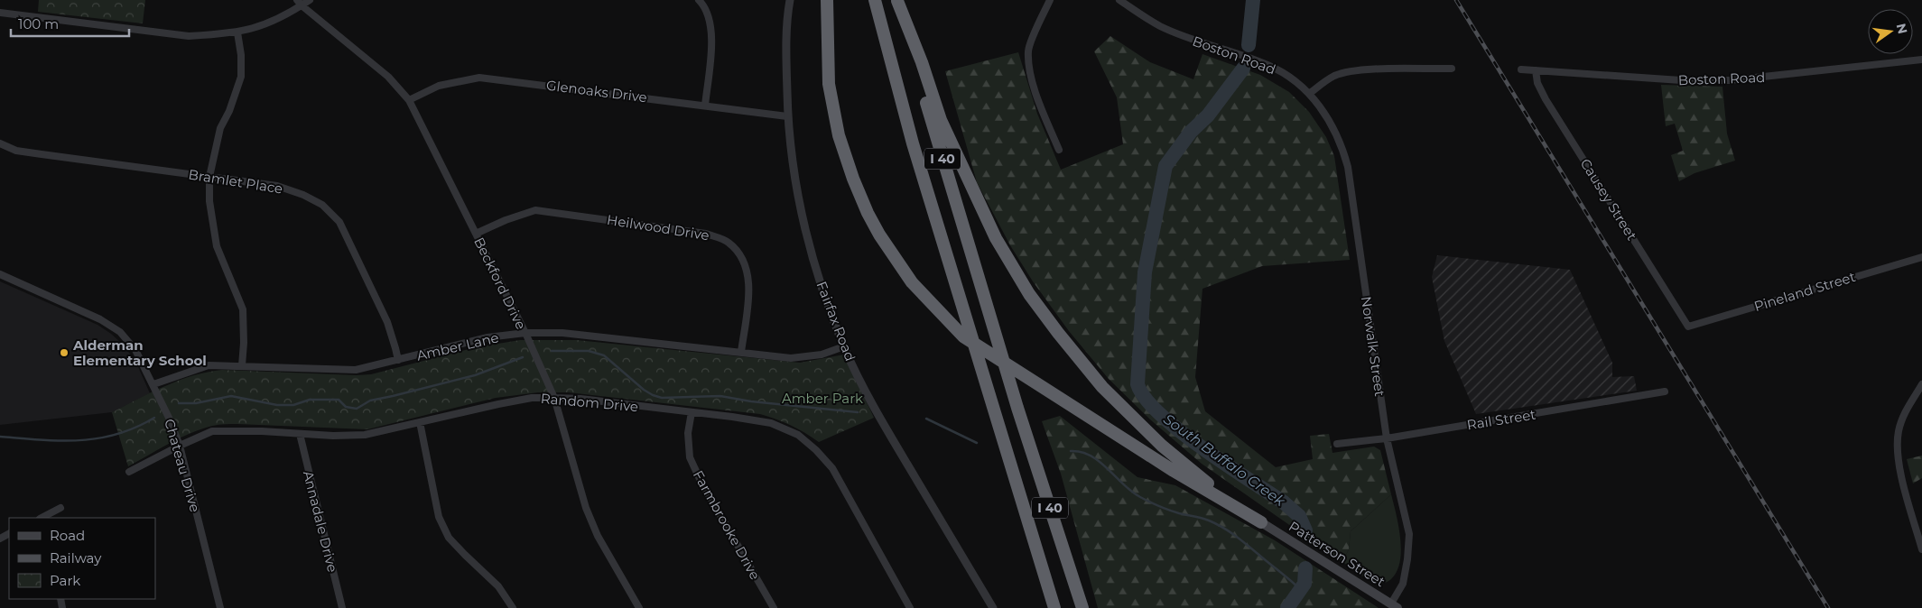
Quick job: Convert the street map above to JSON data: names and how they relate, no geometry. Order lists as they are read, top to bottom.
{
  "streets": {
    "highway": ["I 40"],
    "main road": ["Patterson Street"],
    "street": [
      "Boston Road",
      "Glenoaks Drive",
      "Bramlet Place",
      "Causey Street",
      "Heilwood Drive",
      "Beckford Drive",
      "Pineland Street",
      "Fairfax Road",
      "Amber Lane",
      "Norwalk Street",
      "Random Drive",
      "Rail Street",
      "Chateau Drive",
      "Annadale Drive",
      "Farmbrooke Drive"
    ]
  },
  "crossings": [
    ["Boston Road", "Causey Street"],
    ["Boston Road", "Norwalk Street"],
    ["Glenoaks Drive", "Beckford Drive"],
    ["Glenoaks Drive", "Fairfax Road"],
    ["Bramlet Place", "Amber Lane"],
    ["Causey Street", "Pineland Street"],
    ["Heilwood Drive", "Beckford Drive"],
    ["Heilwood Drive", "Amber Lane"],
    ["Beckford Drive", "Amber Lane"],
    ["Beckford Drive", "Random Drive"],
    ["Fairfax Road", "Amber Lane"],
    ["Amber Lane", "Chateau Drive"],
    ["Norwalk Street", "Rail Street"],
    ["Norwalk Street", "Patterson Street"],
    ["Random Drive", "Chateau Drive"],
    ["Random Drive", "Annadale Drive"],
    ["Random Drive", "Farmbrooke Drive"]
  ],
  "water": ["South Buffalo Creek"],
  "parks": ["Amber Park"],
  "places": ["Alderman Elementary School"],
  "legend": ["Road", "Railway", "Park"],
  "scale_bar": "100 m",
  "north": "right"
}
